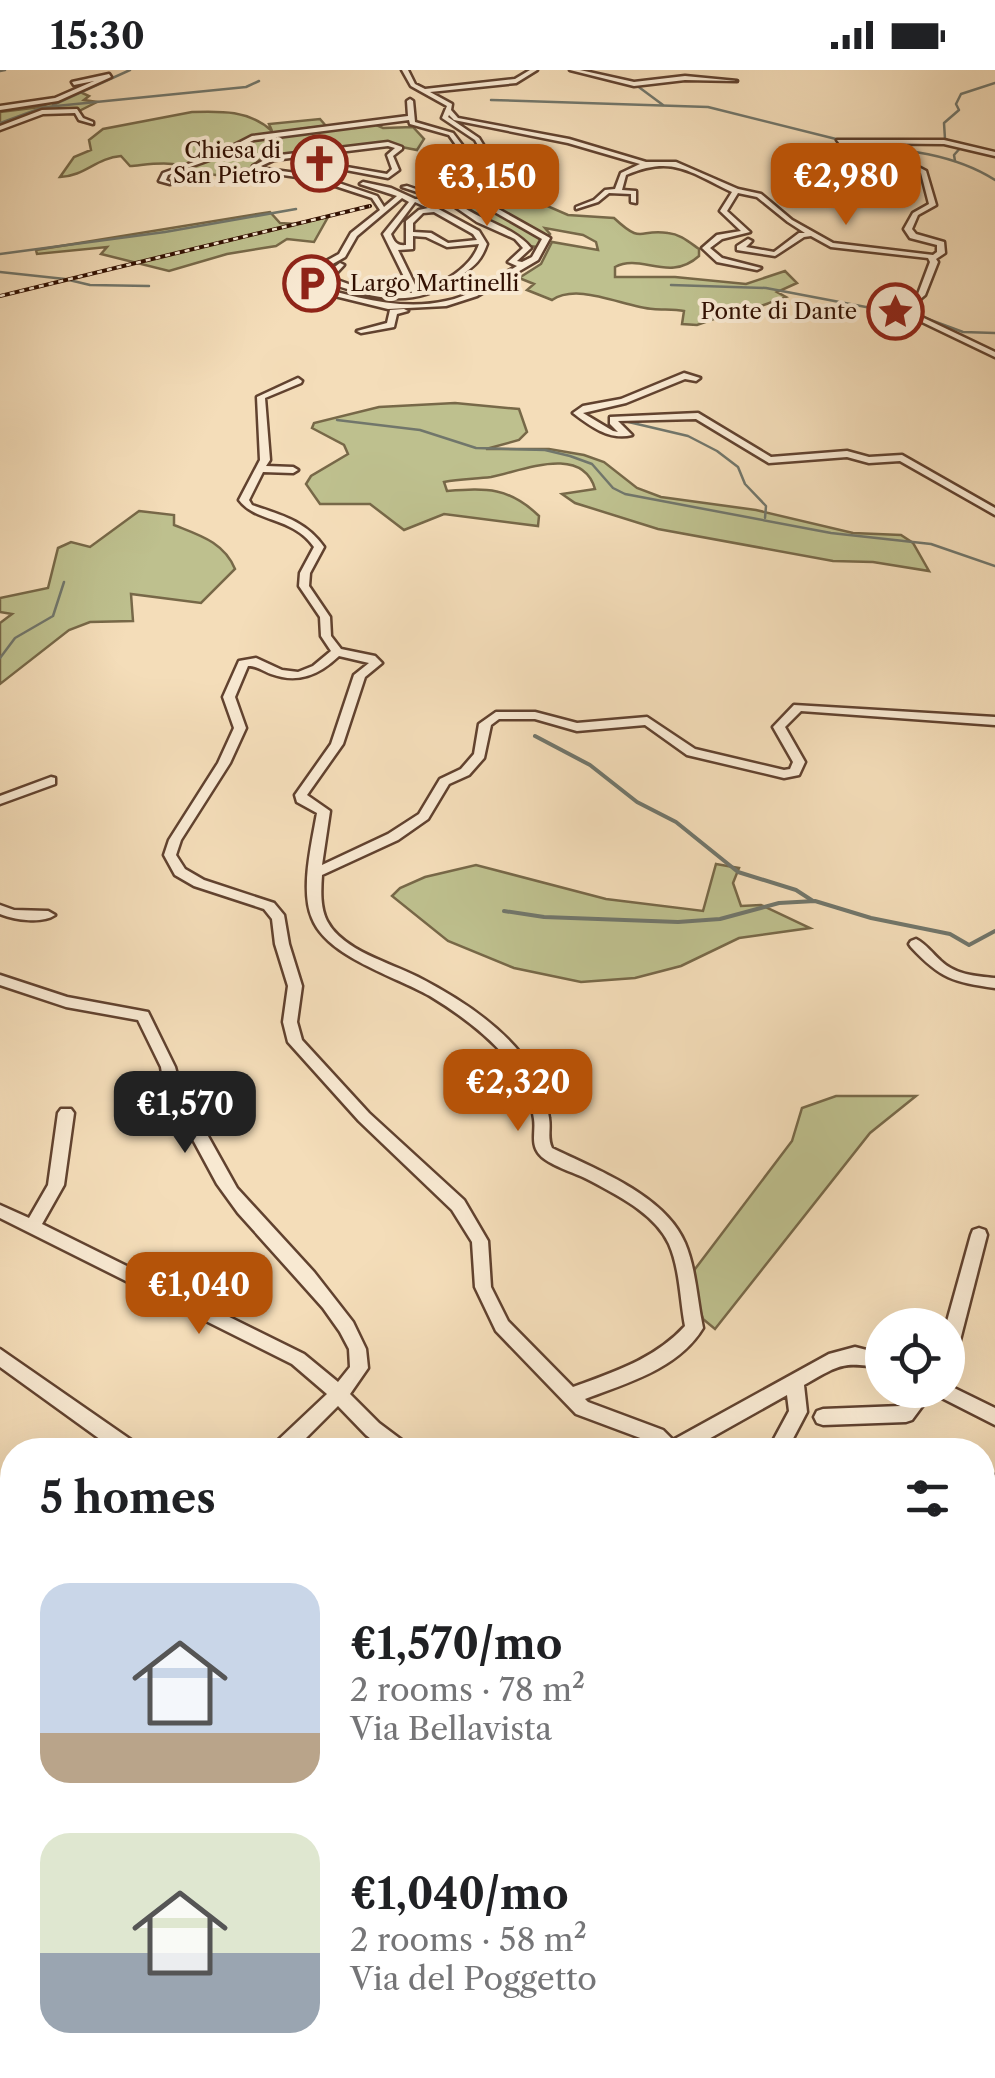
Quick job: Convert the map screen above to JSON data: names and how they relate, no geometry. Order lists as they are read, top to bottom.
{
  "places": {
    "church": ["Chiesa di San Pietro"],
    "parking": ["Largo Martinelli"],
    "place": ["Ponte di Dante"]
  },
  "page": {
    "status": "15:30",
    "price": [
      "€2,980",
      "€3,150",
      "€2,320",
      "€1,570",
      "€1,040"
    ],
    "heading": "5 homes",
    "list": [
      {
        "name": "€1,570/mo",
        "note": "2 rooms · 78 m² · Via Bellavista"
      },
      {
        "name": "€1,040/mo",
        "note": "2 rooms · 58 m² · Via del Poggetto"
      }
    ]
  }
}
